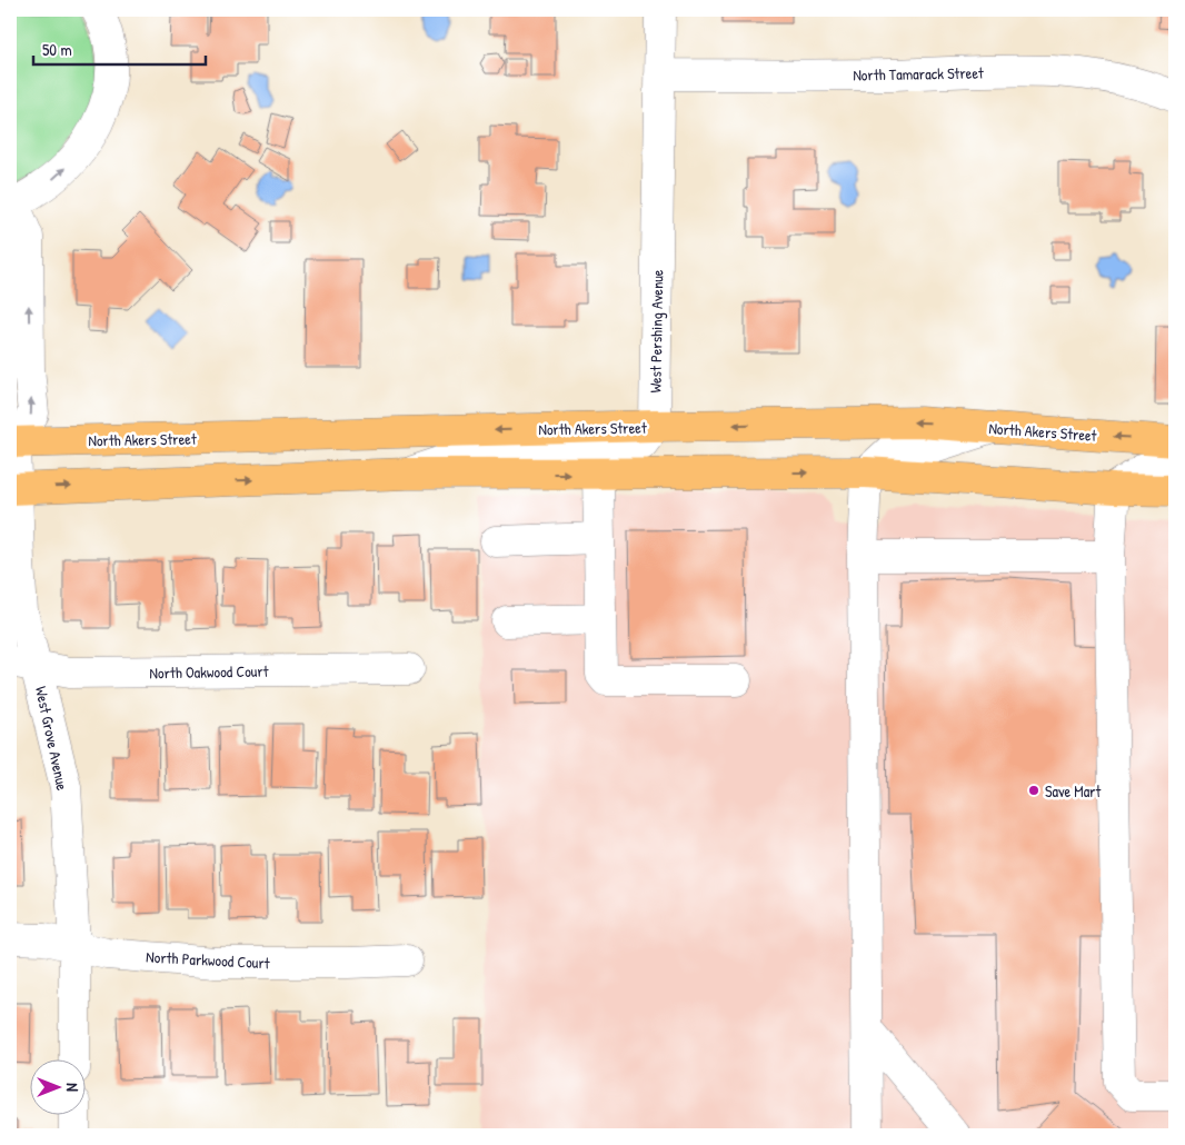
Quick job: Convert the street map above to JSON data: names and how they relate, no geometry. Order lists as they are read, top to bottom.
{
  "streets": {
    "main road": ["North Akers Street"],
    "street": [
      "North Tamarack Street",
      "West Pershing Avenue",
      "North Oakwood Court",
      "West Grove Avenue",
      "North Parkwood Court"
    ]
  },
  "crossings": [
    ["North Tamarack Street", "West Pershing Avenue"],
    ["West Pershing Avenue", "North Akers Street"],
    ["North Akers Street", "West Grove Avenue"],
    ["North Oakwood Court", "West Grove Avenue"],
    ["West Grove Avenue", "North Parkwood Court"]
  ],
  "places": ["Save Mart"],
  "scale_bar": "50 m",
  "north": "right"
}
